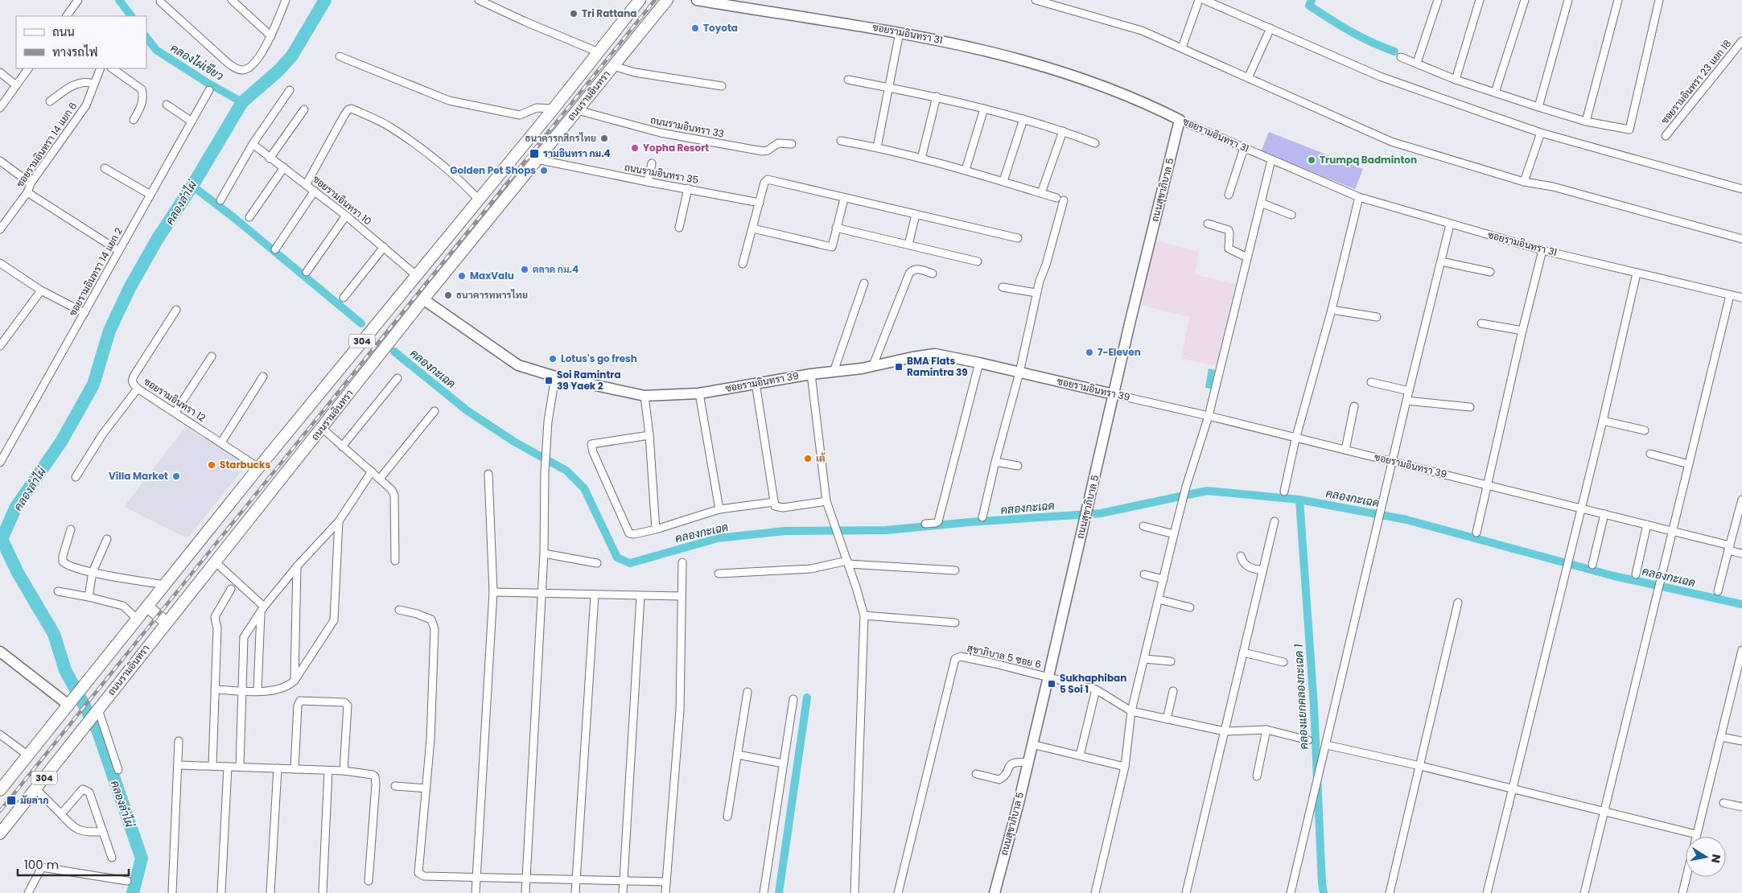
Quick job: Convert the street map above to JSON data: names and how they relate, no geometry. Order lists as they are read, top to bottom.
{
  "streets": {
    "main road": ["ถนนรามอินทรา", "304"],
    "street": [
      "ซอยรามอินทรา 31",
      "ซอยรามอินทรา 23 แยก 18",
      "ถนนรามอินทรา 33",
      "ซอยรามอินทรา 14 แยก 6",
      "ถนนรามอินทรา 35",
      "ถนนสุขาภิบาล 5",
      "ซอยรามอินทรา 10",
      "ซอยรามอินทรา 14 แยก 2",
      "ซอยรามอินทรา 39",
      "ซอยรามอินทรา 12",
      "สุขาภิบาล 5 ซอย 6"
    ]
  },
  "crossings": [
    ["ซอยรามอินทรา 31", "ถนนสุขาภิบาล 5"],
    ["ถนนรามอินทรา", "ถนนรามอินทรา 33"],
    ["ถนนรามอินทรา", "ถนนรามอินทรา 35"],
    ["ถนนรามอินทรา", "ซอยรามอินทรา 10"],
    ["ถนนรามอินทรา", "ซอยรามอินทรา 39"],
    ["ถนนรามอินทรา", "ซอยรามอินทรา 12"],
    ["ถนนสุขาภิบาล 5", "ซอยรามอินทรา 39"],
    ["ถนนสุขาภิบาล 5", "สุขาภิบาล 5 ซอย 6"]
  ],
  "water": [
    "คลองไผ่เขียว",
    "คลองลำไผ่",
    "คลองกะเฉด",
    "คลองแยกคลองกะเฉด 1"
  ],
  "places": {
    "other": [
      "Tri Rattana",
      "Toyota",
      "ธนาคารกสิกรไทย",
      "Yopha Resort",
      "Trumpq Badminton",
      "Golden Pet Shops",
      "ตลาด กม.4",
      "MaxValu",
      "ธนาคารทหารไทย",
      "7-Eleven",
      "Lotus's go fresh",
      "เต้",
      "Starbucks",
      "Villa Market"
    ],
    "transit": [
      "รามอินทรา กม.4",
      "BMA Flats Ramintra 39",
      "Soi Ramintra 39 Yaek 2",
      "Sukhaphiban 5 Soi 1",
      "มัยลาภ"
    ]
  },
  "legend": ["ถนน", "ทางรถไฟ"],
  "scale_bar": "100 m",
  "north": "right"
}
